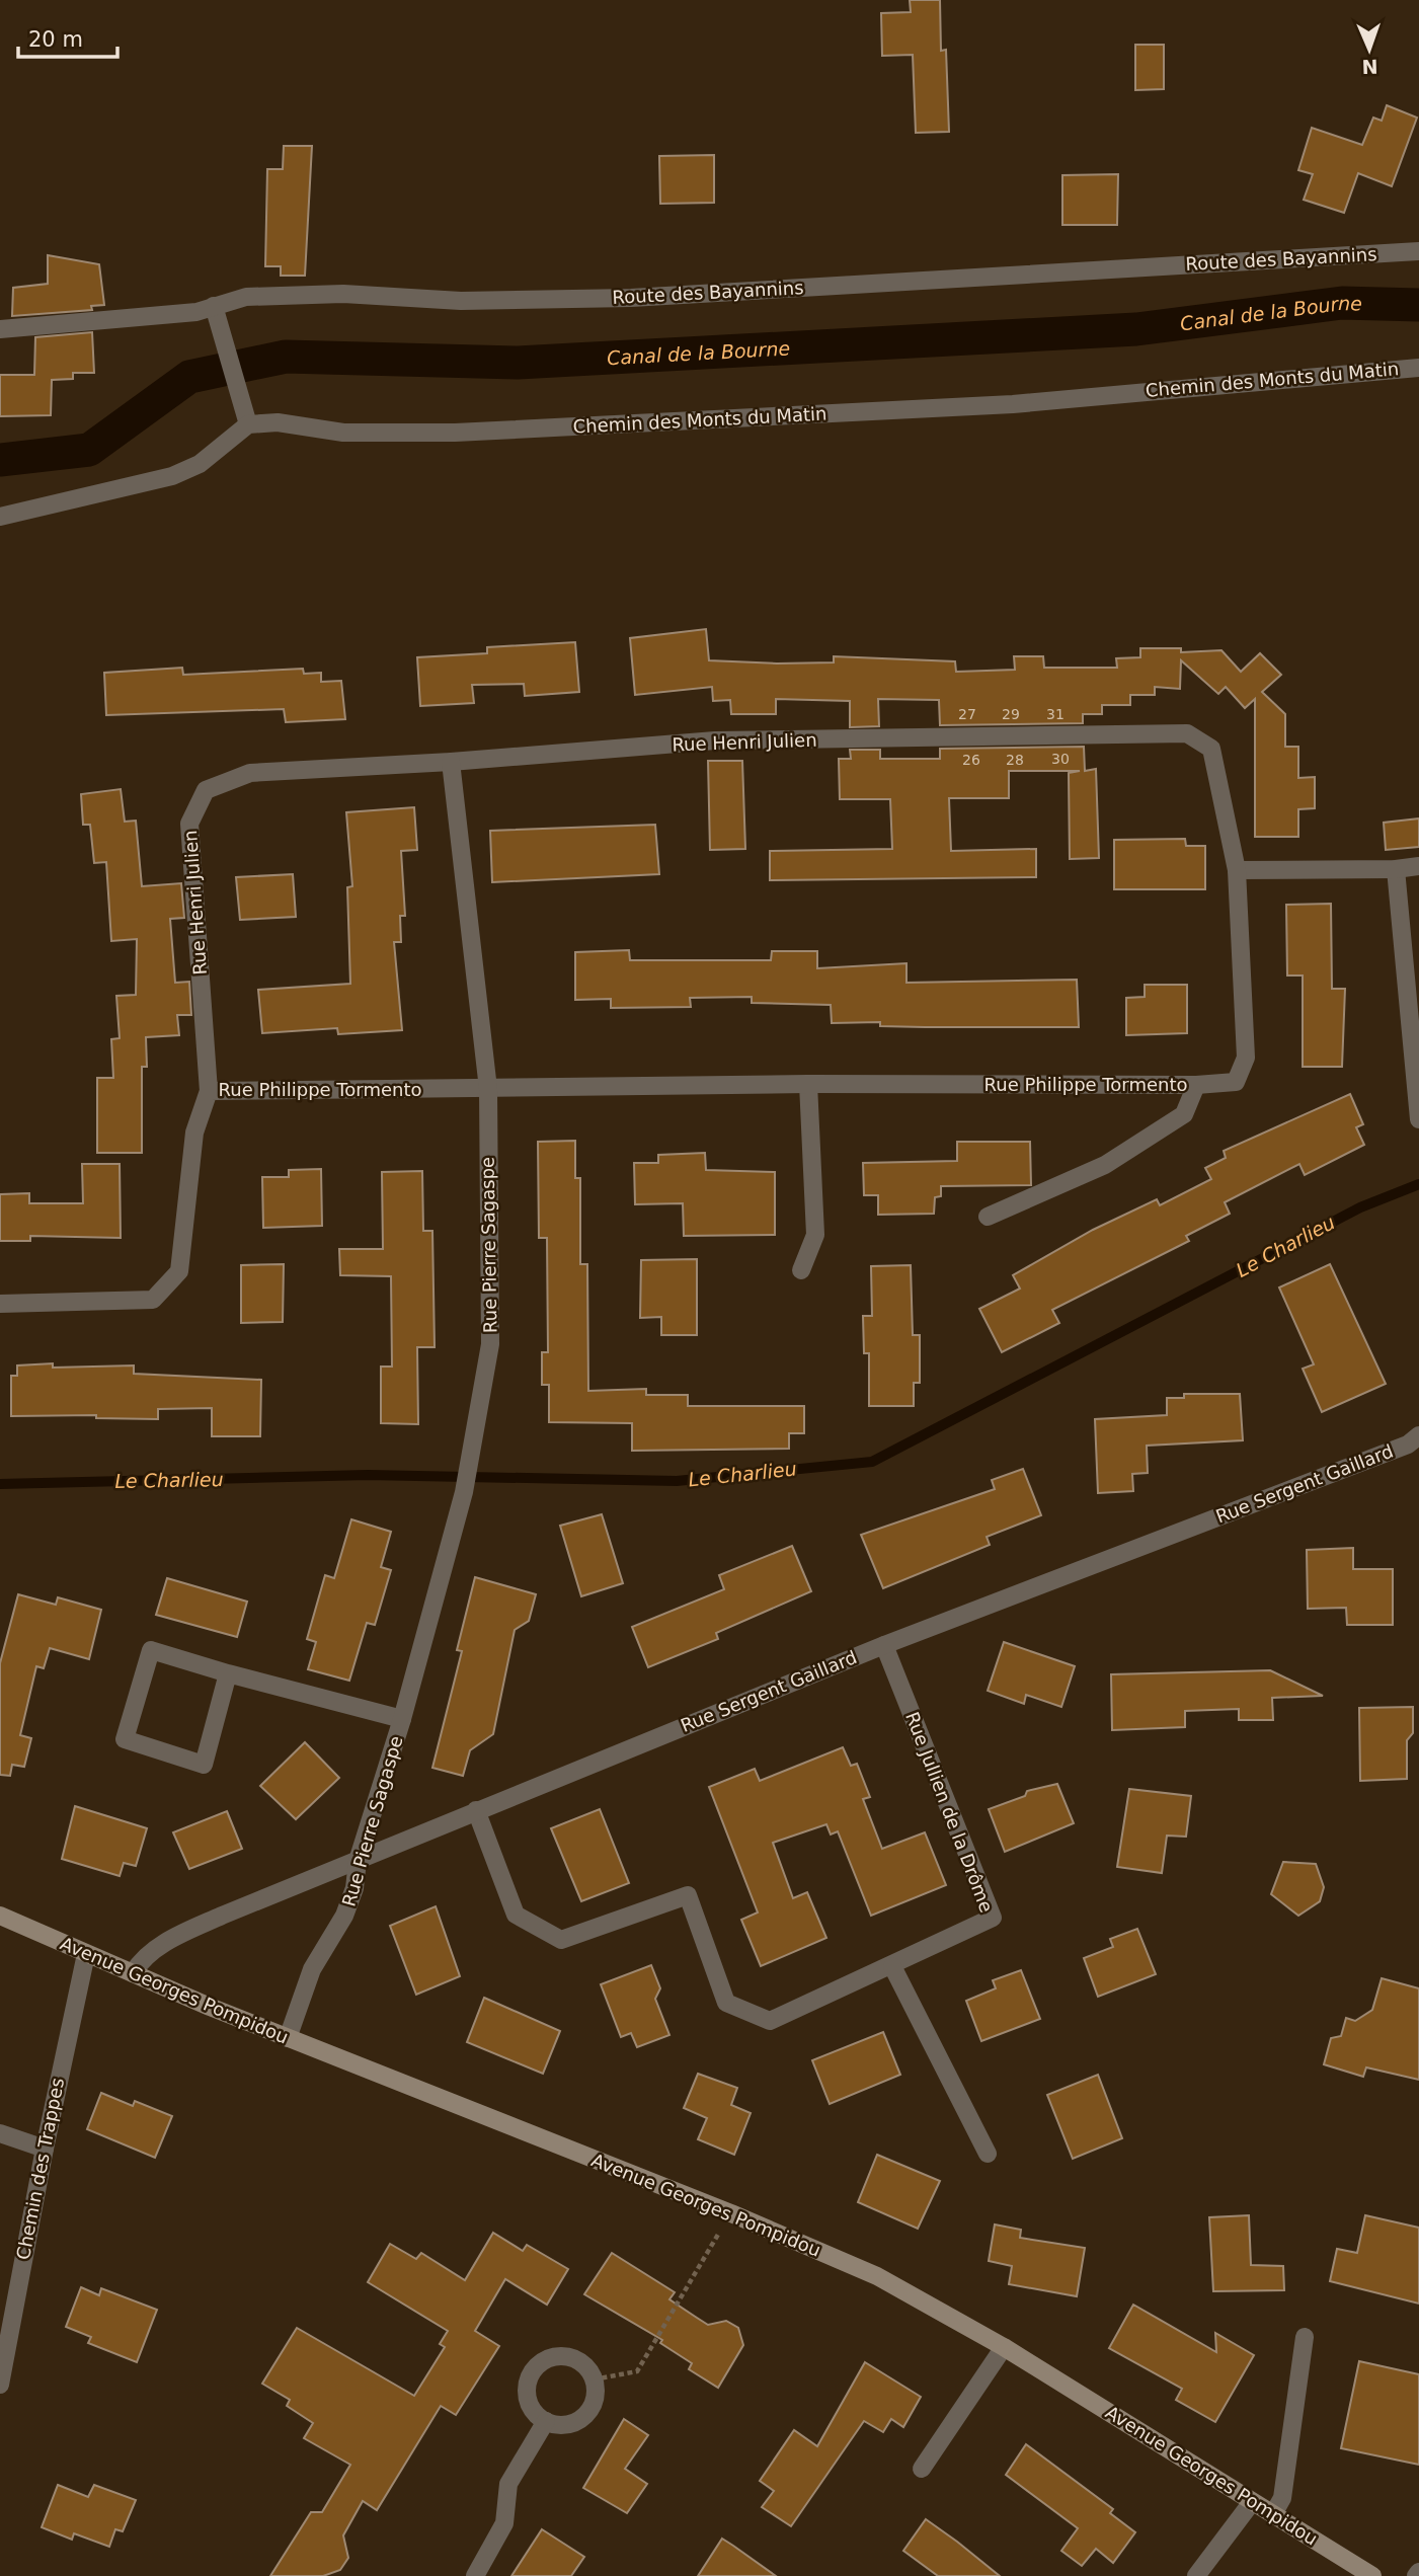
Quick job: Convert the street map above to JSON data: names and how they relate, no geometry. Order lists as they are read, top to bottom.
{
  "streets": {
    "main road": ["Avenue Georges Pompidou"],
    "street": [
      "Route des Bayannins",
      "Chemin des Monts du Matin",
      "Rue Henri Julien",
      "Rue Philippe Tormento",
      "Rue Pierre Sagaspe",
      "Rue Sergent Gaillard",
      "Rue Jullien de la Drôme",
      "Chemin des Trappes"
    ]
  },
  "crossings": [
    ["Rue Henri Julien", "Rue Philippe Tormento"],
    ["Rue Henri Julien", "Rue Pierre Sagaspe"],
    ["Rue Philippe Tormento", "Rue Pierre Sagaspe"],
    ["Rue Pierre Sagaspe", "Rue Sergent Gaillard"],
    ["Rue Pierre Sagaspe", "Avenue Georges Pompidou"],
    ["Rue Sergent Gaillard", "Rue Jullien de la Drôme"],
    ["Rue Sergent Gaillard", "Avenue Georges Pompidou"],
    ["Avenue Georges Pompidou", "Chemin des Trappes"]
  ],
  "water": ["Canal de la Bourne", "Le Charlieu"],
  "house_numbers": [
    "27",
    "29",
    "31",
    "30",
    "26",
    "28"
  ],
  "scale_bar": "20 m",
  "north": "bottom"
}
